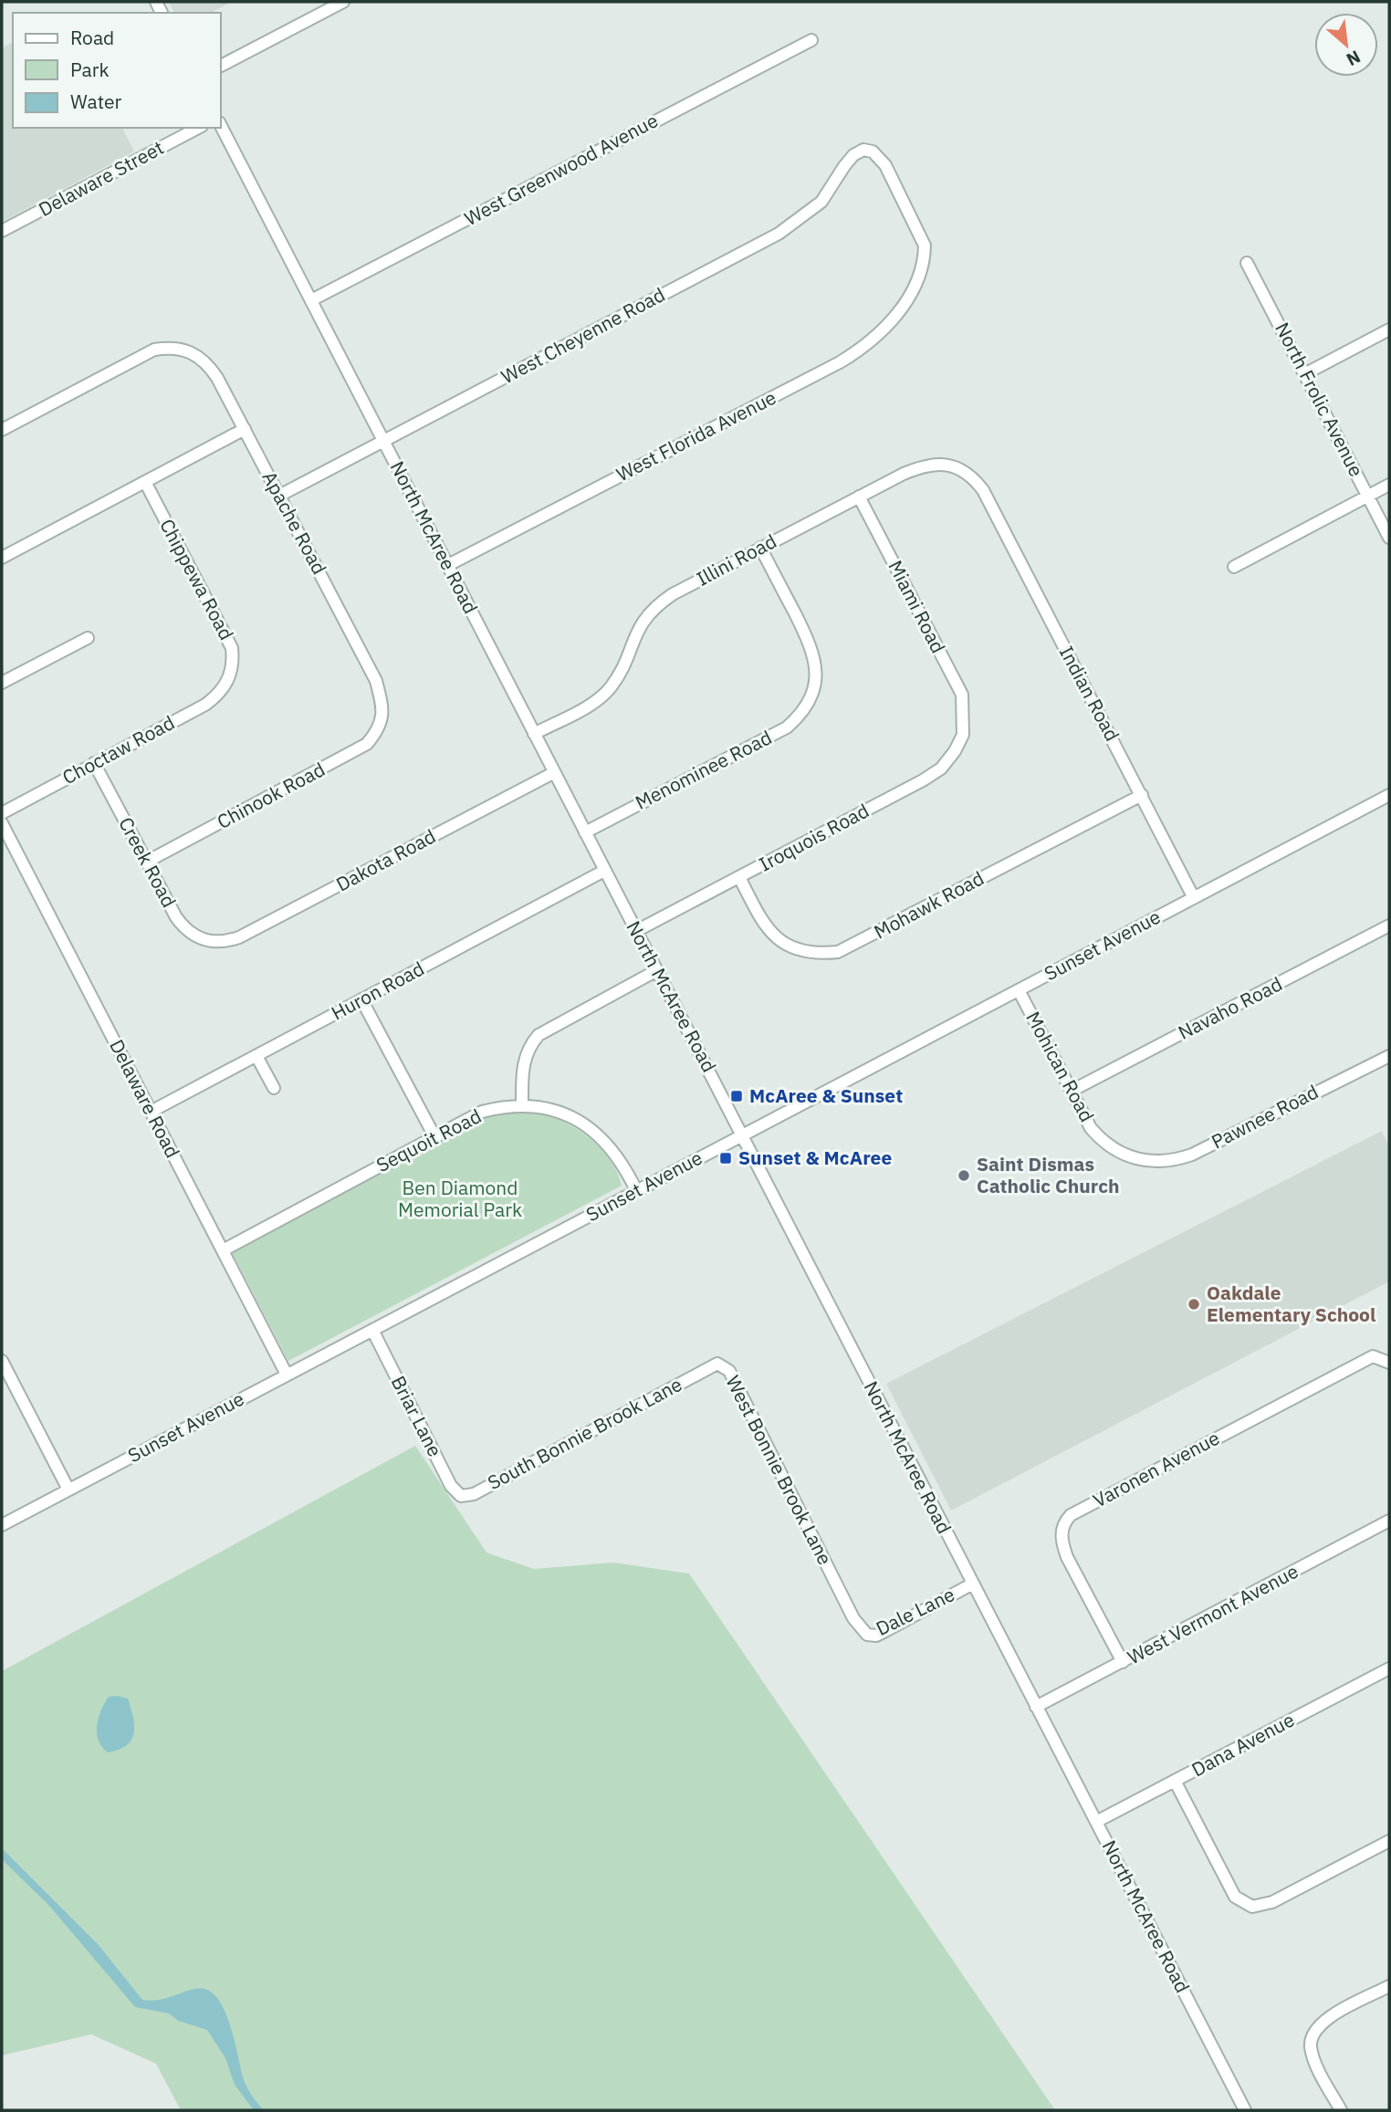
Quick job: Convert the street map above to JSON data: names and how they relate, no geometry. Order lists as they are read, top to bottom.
{
  "streets": {
    "street": [
      "West Greenwood Avenue",
      "Delaware Street",
      "West Cheyenne Road",
      "North Frolic Avenue",
      "West Florida Avenue",
      "Apache Road",
      "North McAree Road",
      "Illini Road",
      "Chippewa Road",
      "Miami Road",
      "Indian Road",
      "Choctaw Road",
      "Menominee Road",
      "Chinook Road",
      "Iroquois Road",
      "Dakota Road",
      "Creek Road",
      "Mohawk Road",
      "Sunset Avenue",
      "Huron Road",
      "Navaho Road",
      "Mohican Road",
      "Delaware Road",
      "Pawnee Road",
      "Sequoit Road",
      "Briar Lane",
      "South Bonnie Brook Lane",
      "Varonen Avenue",
      "West Bonnie Brook Lane",
      "Dale Lane",
      "West Vermont Avenue",
      "Dana Avenue"
    ]
  },
  "crossings": [
    ["West Greenwood Avenue", "North McAree Road"],
    ["West Cheyenne Road", "West Florida Avenue"],
    ["West Cheyenne Road", "Apache Road"],
    ["West Cheyenne Road", "North McAree Road"],
    ["West Florida Avenue", "North McAree Road"],
    ["Apache Road", "Chinook Road"],
    ["North McAree Road", "Illini Road"],
    ["North McAree Road", "Menominee Road"],
    ["North McAree Road", "Iroquois Road"],
    ["North McAree Road", "Dakota Road"],
    ["North McAree Road", "Sunset Avenue"],
    ["North McAree Road", "Huron Road"],
    ["North McAree Road", "Dale Lane"],
    ["North McAree Road", "West Vermont Avenue"],
    ["North McAree Road", "Dana Avenue"],
    ["Illini Road", "Miami Road"],
    ["Illini Road", "Indian Road"],
    ["Illini Road", "Menominee Road"],
    ["Chippewa Road", "Choctaw Road"],
    ["Miami Road", "Iroquois Road"],
    ["Indian Road", "Mohawk Road"],
    ["Indian Road", "Sunset Avenue"],
    ["Choctaw Road", "Creek Road"],
    ["Chinook Road", "Creek Road"],
    ["Iroquois Road", "Mohawk Road"],
    ["Dakota Road", "Creek Road"],
    ["Sunset Avenue", "Mohican Road"],
    ["Sunset Avenue", "Delaware Road"],
    ["Sunset Avenue", "Sequoit Road"],
    ["Sunset Avenue", "Briar Lane"],
    ["Huron Road", "Delaware Road"],
    ["Navaho Road", "Mohican Road"],
    ["Mohican Road", "Pawnee Road"],
    ["Delaware Road", "Sequoit Road"],
    ["Briar Lane", "South Bonnie Brook Lane"],
    ["South Bonnie Brook Lane", "West Bonnie Brook Lane"],
    ["Varonen Avenue", "West Vermont Avenue"],
    ["West Bonnie Brook Lane", "Dale Lane"]
  ],
  "parks": ["Ben Diamond Memorial Park"],
  "places": {
    "transit": ["McAree & Sunset", "Sunset & McAree"],
    "other": ["Saint Dismas Catholic Church", "Oakdale Elementary School"]
  },
  "legend": ["Road", "Park", "Water"],
  "north": "bottom right"
}
